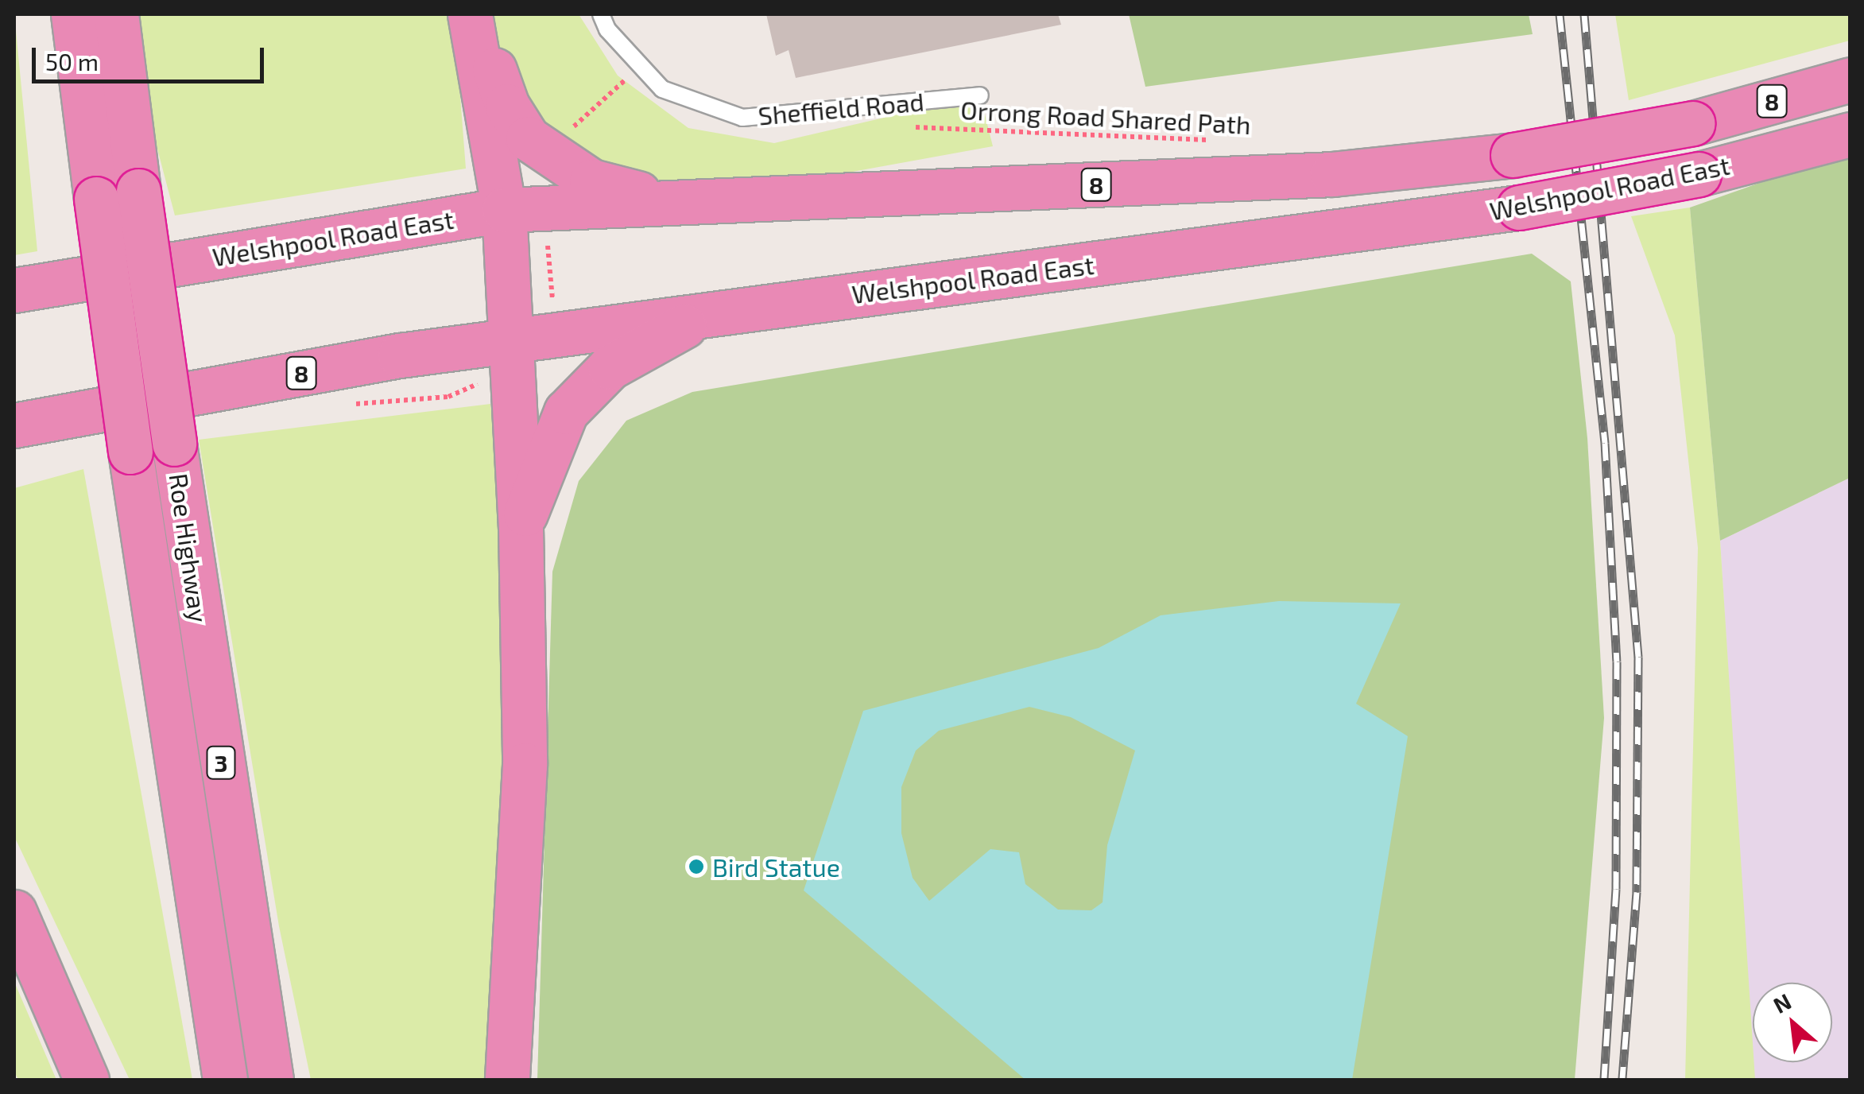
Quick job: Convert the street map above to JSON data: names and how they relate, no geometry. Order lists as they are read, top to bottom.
{
  "streets": {
    "highway": [
      "8",
      "Welshpool Road East",
      "Roe Highway",
      "3"
    ],
    "lane": ["Sheffield Road"],
    "path": ["Orrong Road Shared Path"]
  },
  "places": ["Bird Statue"],
  "scale_bar": "50 m",
  "north": "top left"
}
